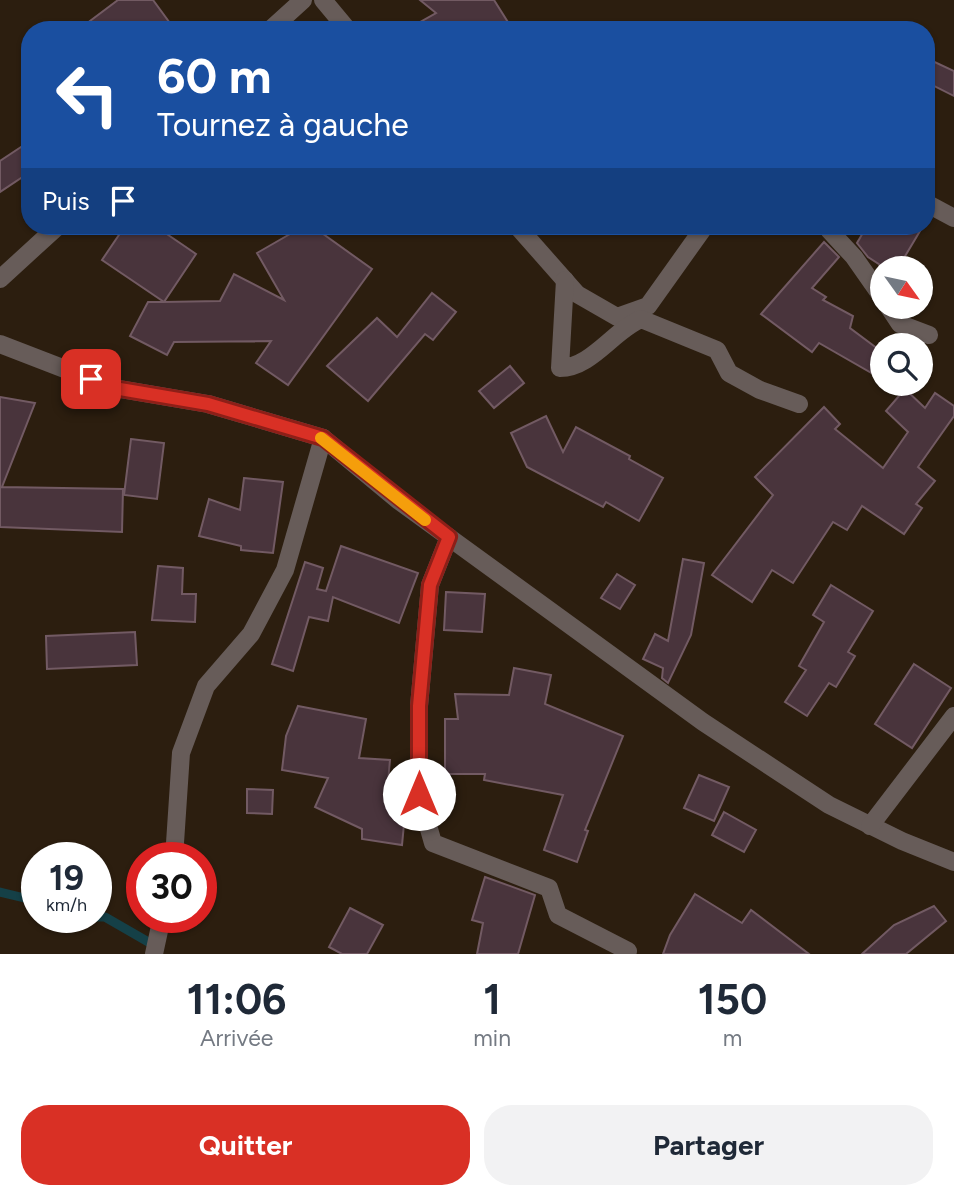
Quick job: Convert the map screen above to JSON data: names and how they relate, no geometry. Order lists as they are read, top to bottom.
{
  "north": "bottom right",
  "page": {
    "turn": ["60 m", "Tournez à gauche"],
    "then": "Puis",
    "speed": "19 km/h",
    "limit": "30",
    "eta": [
      "11:06",
      "Arrivée",
      "1",
      "min",
      "150",
      "m"
    ],
    "buttons": ["Quitter", "Partager"]
  }
}
